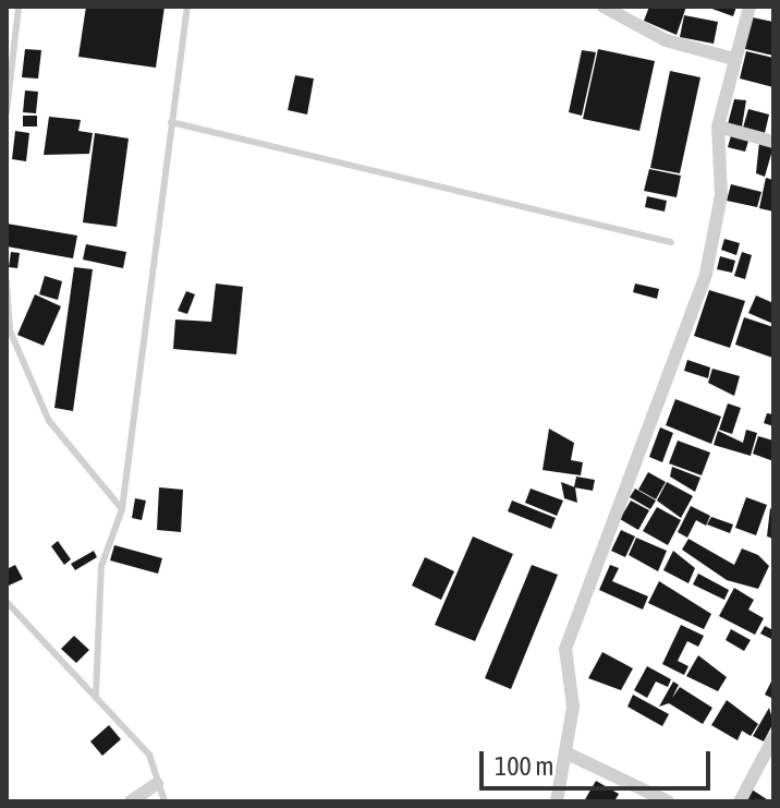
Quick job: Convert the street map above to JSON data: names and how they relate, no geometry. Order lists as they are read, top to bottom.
{
  "scale_bar": "100 m"
}
